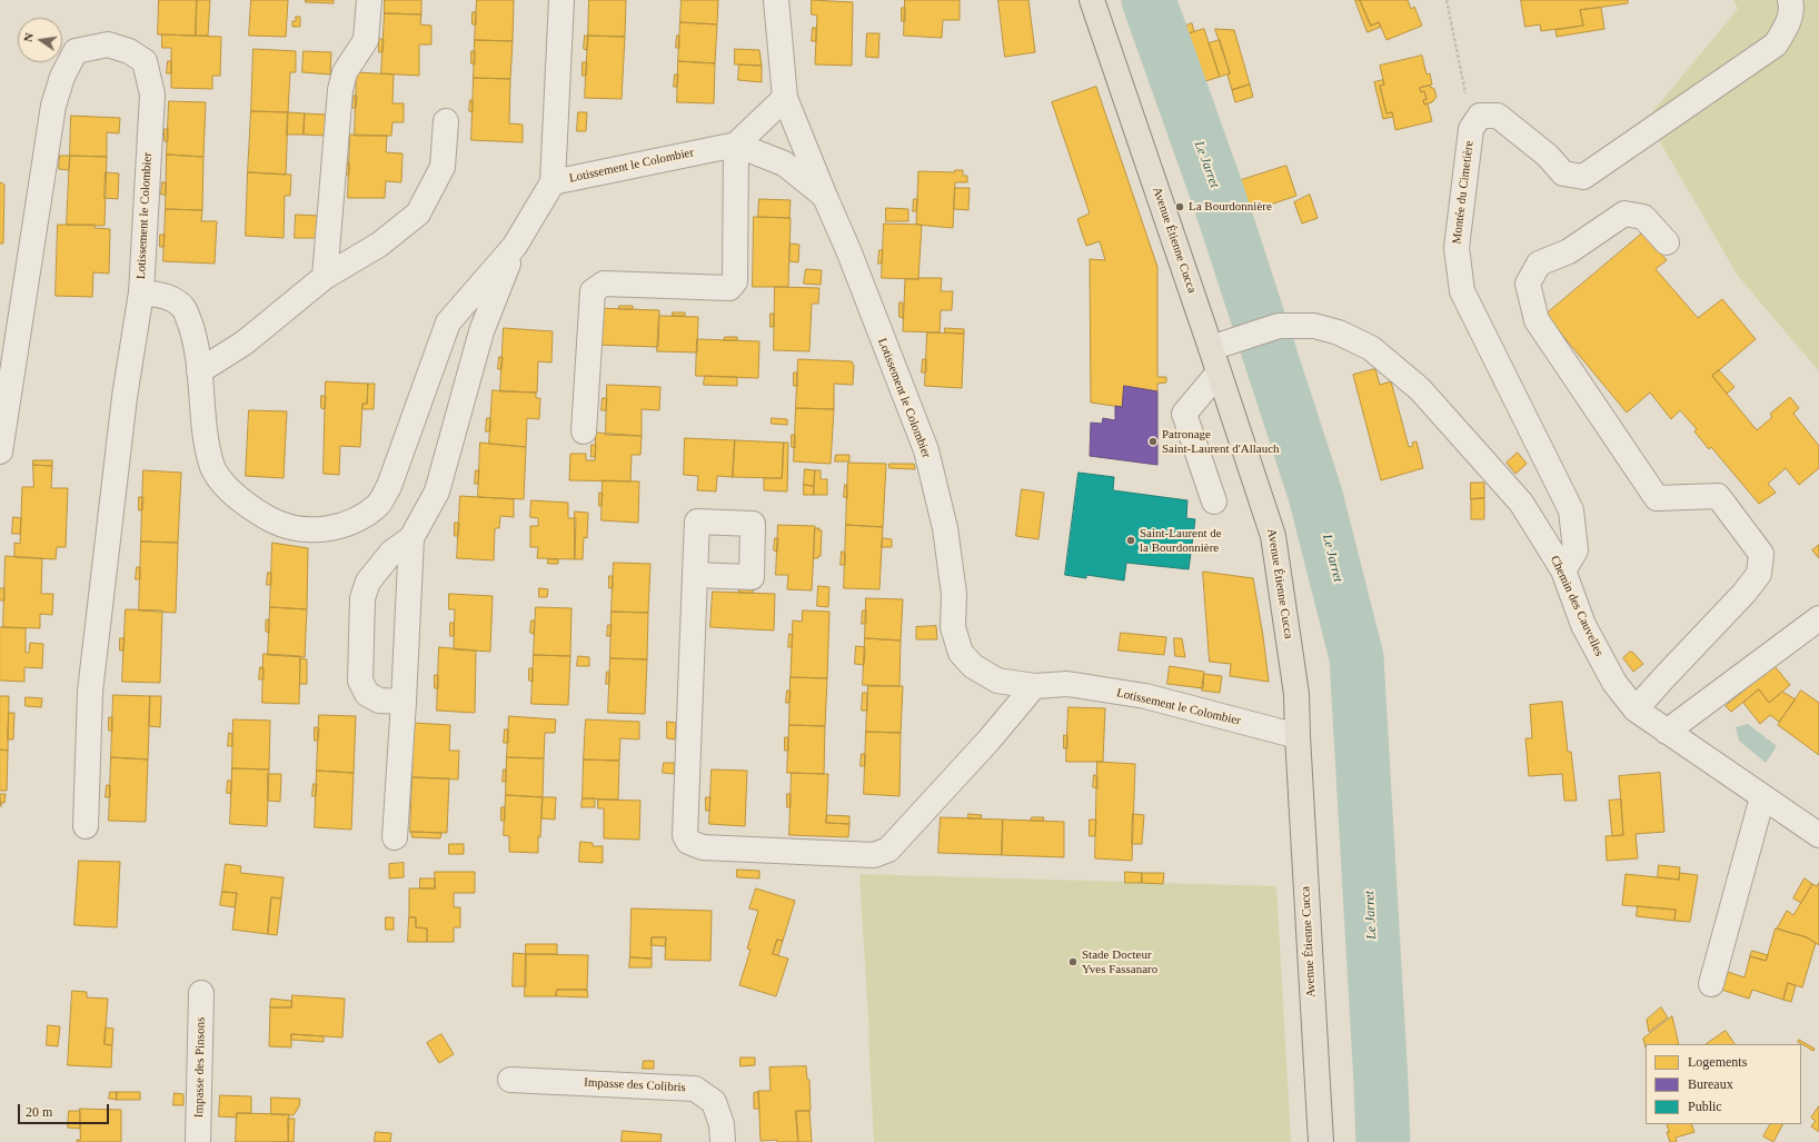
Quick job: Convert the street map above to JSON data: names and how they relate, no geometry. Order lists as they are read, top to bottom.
{
  "streets": {
    "main road": ["Avenue Étienne Cucca"],
    "street": [
      "Lotissement le Colombier",
      "Montée du Cimetière",
      "Chemin des Cauvelles",
      "Impasse des Pinsons",
      "Impasse des Colibris"
    ]
  },
  "crossings": [
    ["Lotissement le Colombier", "Avenue Étienne Cucca"],
    ["Montée du Cimetière", "Chemin des Cauvelles"],
    ["Avenue Étienne Cucca", "Chemin des Cauvelles"]
  ],
  "water": ["Le Jarret"],
  "places": [
    "La Bourdonnière",
    "Patronage Saint-Laurent d'Allauch",
    "Saint-Laurent de la Bourdonnière",
    "Stade Docteur Yves Fassanaro"
  ],
  "legend": ["Logements", "Bureaux", "Public"],
  "scale_bar": "20 m",
  "north": "left"
}
